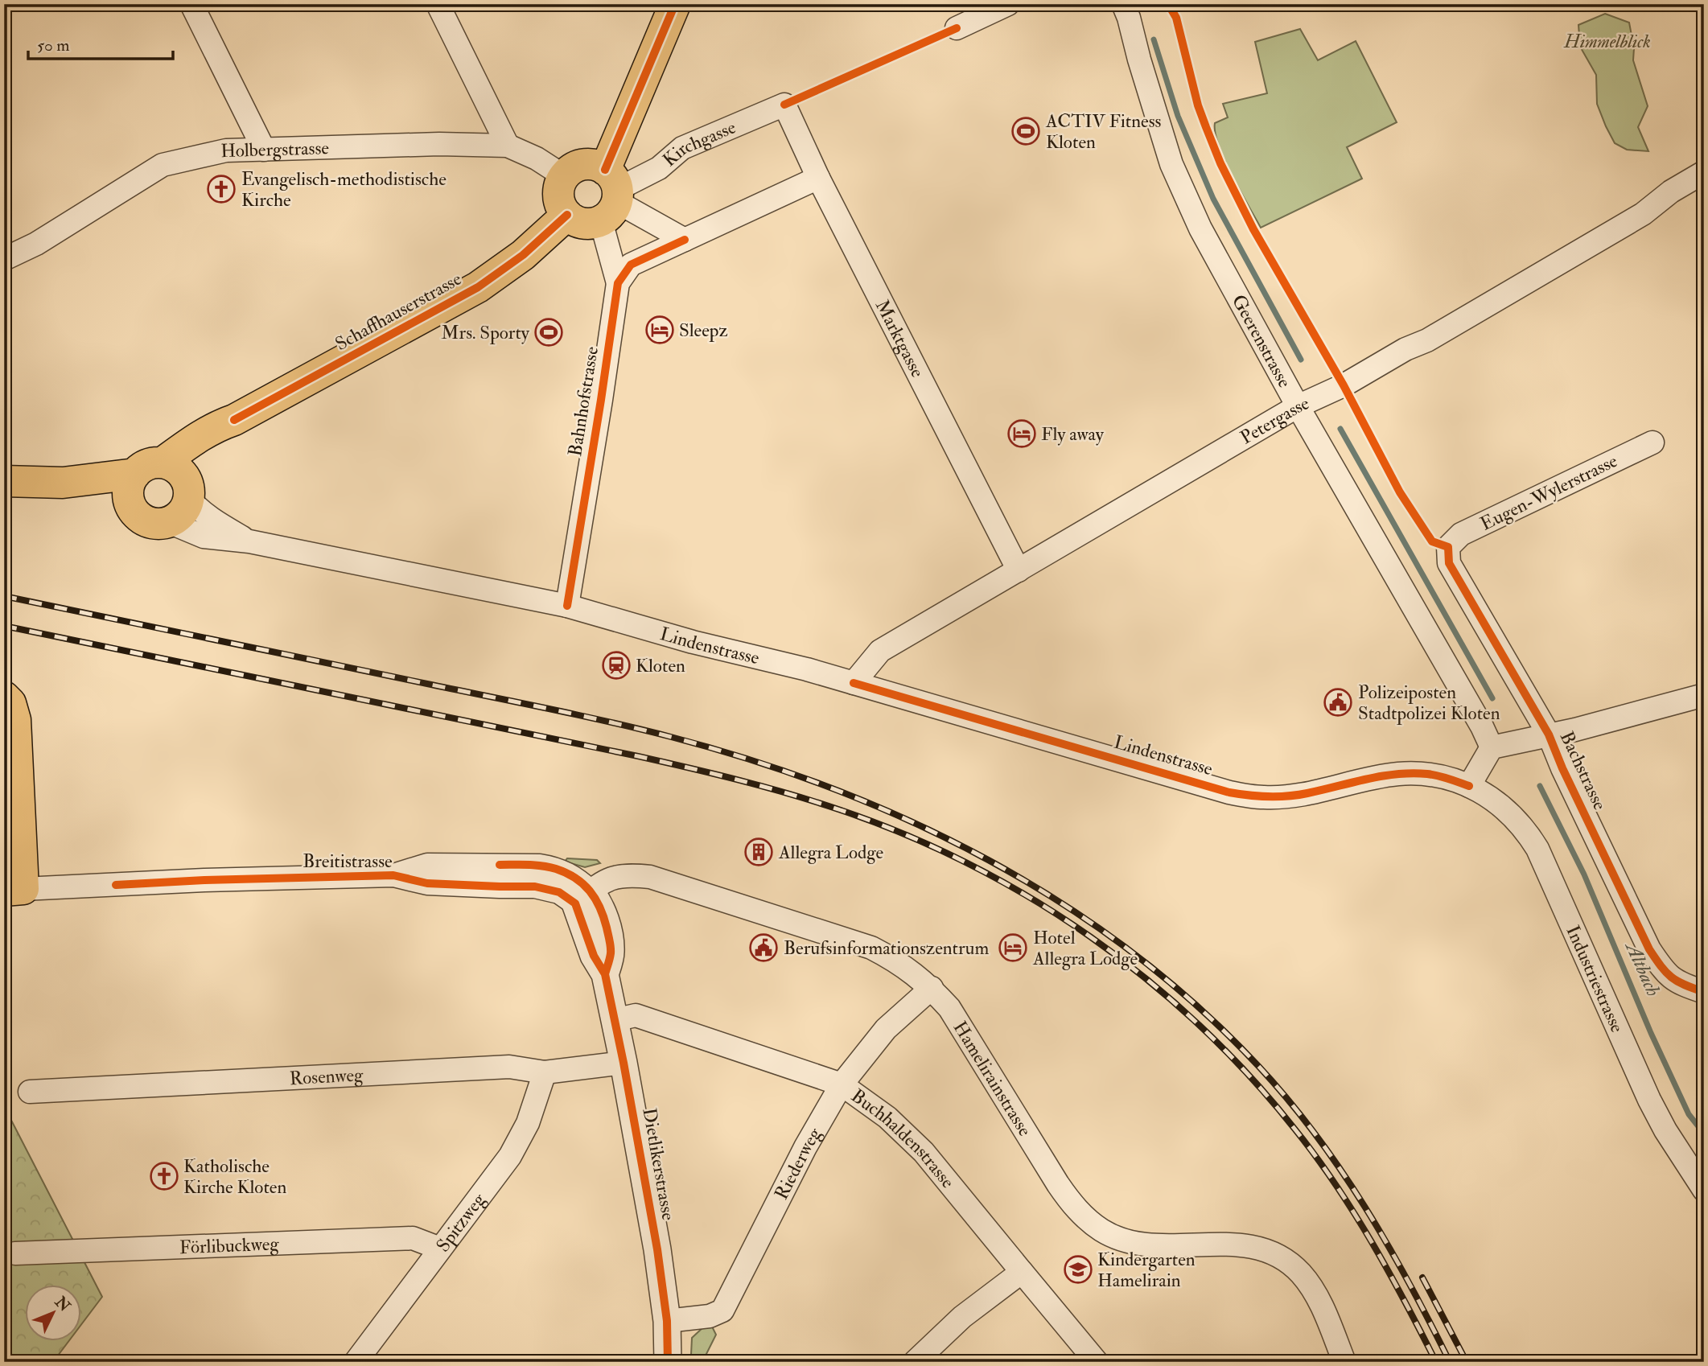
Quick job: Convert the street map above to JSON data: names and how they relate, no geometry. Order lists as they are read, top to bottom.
{
  "streets": {
    "main road": ["Schaffhauserstrasse"],
    "street": [
      "Kirchgasse",
      "Holbergstrasse",
      "Marktgasse",
      "Geerenstrasse",
      "Bahnhofstrasse",
      "Petergasse",
      "Eugen-Wylerstrasse",
      "Lindenstrasse",
      "Bachstrasse",
      "Breitistrasse",
      "Industriestrasse",
      "Rosenweg",
      "Hamelirainstrasse",
      "Buchhaldenstrasse",
      "Riederweg",
      "Dietlikerstrasse",
      "Spitzweg",
      "Förlibuckweg"
    ]
  },
  "crossings": [
    ["Kirchgasse", "Holbergstrasse"],
    ["Kirchgasse", "Schaffhauserstrasse"],
    ["Kirchgasse", "Marktgasse"],
    ["Kirchgasse", "Bahnhofstrasse"],
    ["Holbergstrasse", "Schaffhauserstrasse"],
    ["Holbergstrasse", "Bahnhofstrasse"],
    ["Schaffhauserstrasse", "Bahnhofstrasse"],
    ["Schaffhauserstrasse", "Lindenstrasse"],
    ["Marktgasse", "Petergasse"],
    ["Geerenstrasse", "Petergasse"],
    ["Bahnhofstrasse", "Lindenstrasse"],
    ["Petergasse", "Lindenstrasse"],
    ["Eugen-Wylerstrasse", "Bachstrasse"],
    ["Lindenstrasse", "Industriestrasse"],
    ["Breitistrasse", "Hamelirainstrasse"],
    ["Breitistrasse", "Dietlikerstrasse"],
    ["Rosenweg", "Dietlikerstrasse"],
    ["Rosenweg", "Spitzweg"],
    ["Hamelirainstrasse", "Riederweg"],
    ["Hamelirainstrasse", "Dietlikerstrasse"],
    ["Buchhaldenstrasse", "Riederweg"],
    ["Buchhaldenstrasse", "Dietlikerstrasse"],
    ["Riederweg", "Dietlikerstrasse"],
    ["Spitzweg", "Förlibuckweg"]
  ],
  "water": ["Altbach"],
  "parks": ["Himmelblick"],
  "places": {
    "sports": ["ACTIV Fitness Kloten", "Mrs. Sporty"],
    "church": ["Evangelisch-methodistische Kirche", "Katholische Kirche Kloten"],
    "hotel": ["Sleepz", "Fly away", "Hotel Allegra Lodge"],
    "station": ["Kloten"],
    "public building": ["Polizeiposten Stadtpolizei Kloten", "Berufsinformationszentrum"],
    "building": ["Allegra Lodge"],
    "school or university": ["Kindergarten Hamelirain"]
  },
  "scale_bar": "50 m",
  "north": "top right"
}
